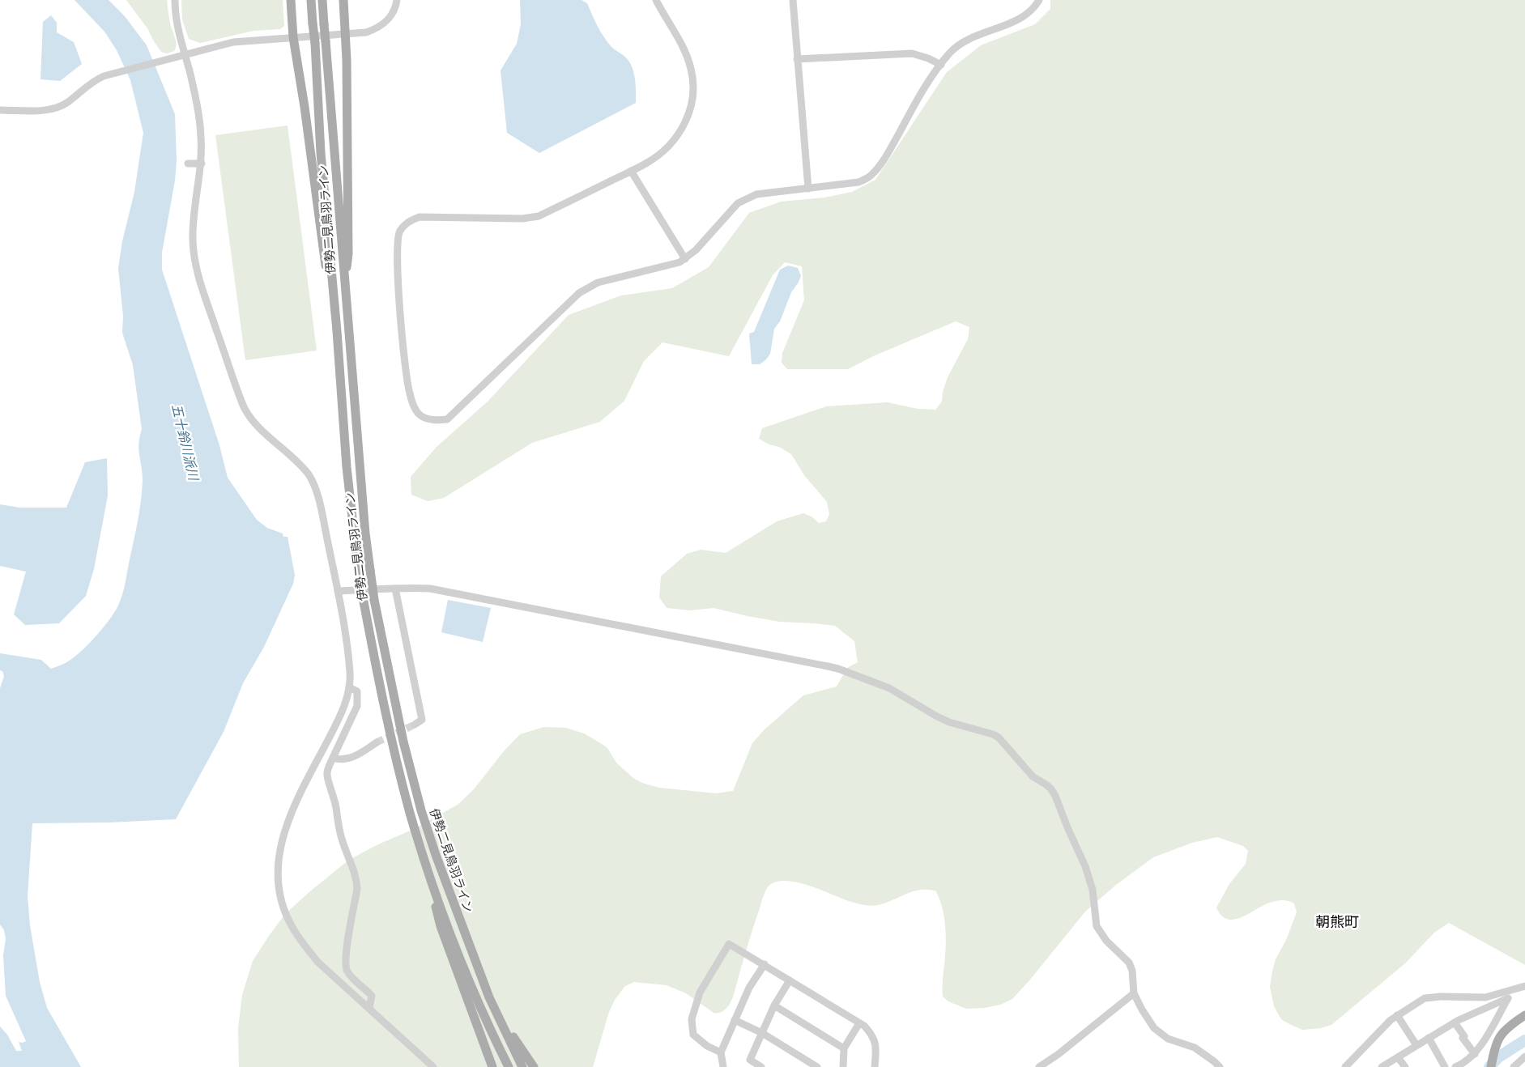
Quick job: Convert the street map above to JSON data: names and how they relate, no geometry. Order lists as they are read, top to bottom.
{
  "streets": {
    "main road": ["伊勢二見鳥羽ライン"]
  },
  "districts": ["朝熊町"],
  "water": ["五十鈴川派川"]
}
